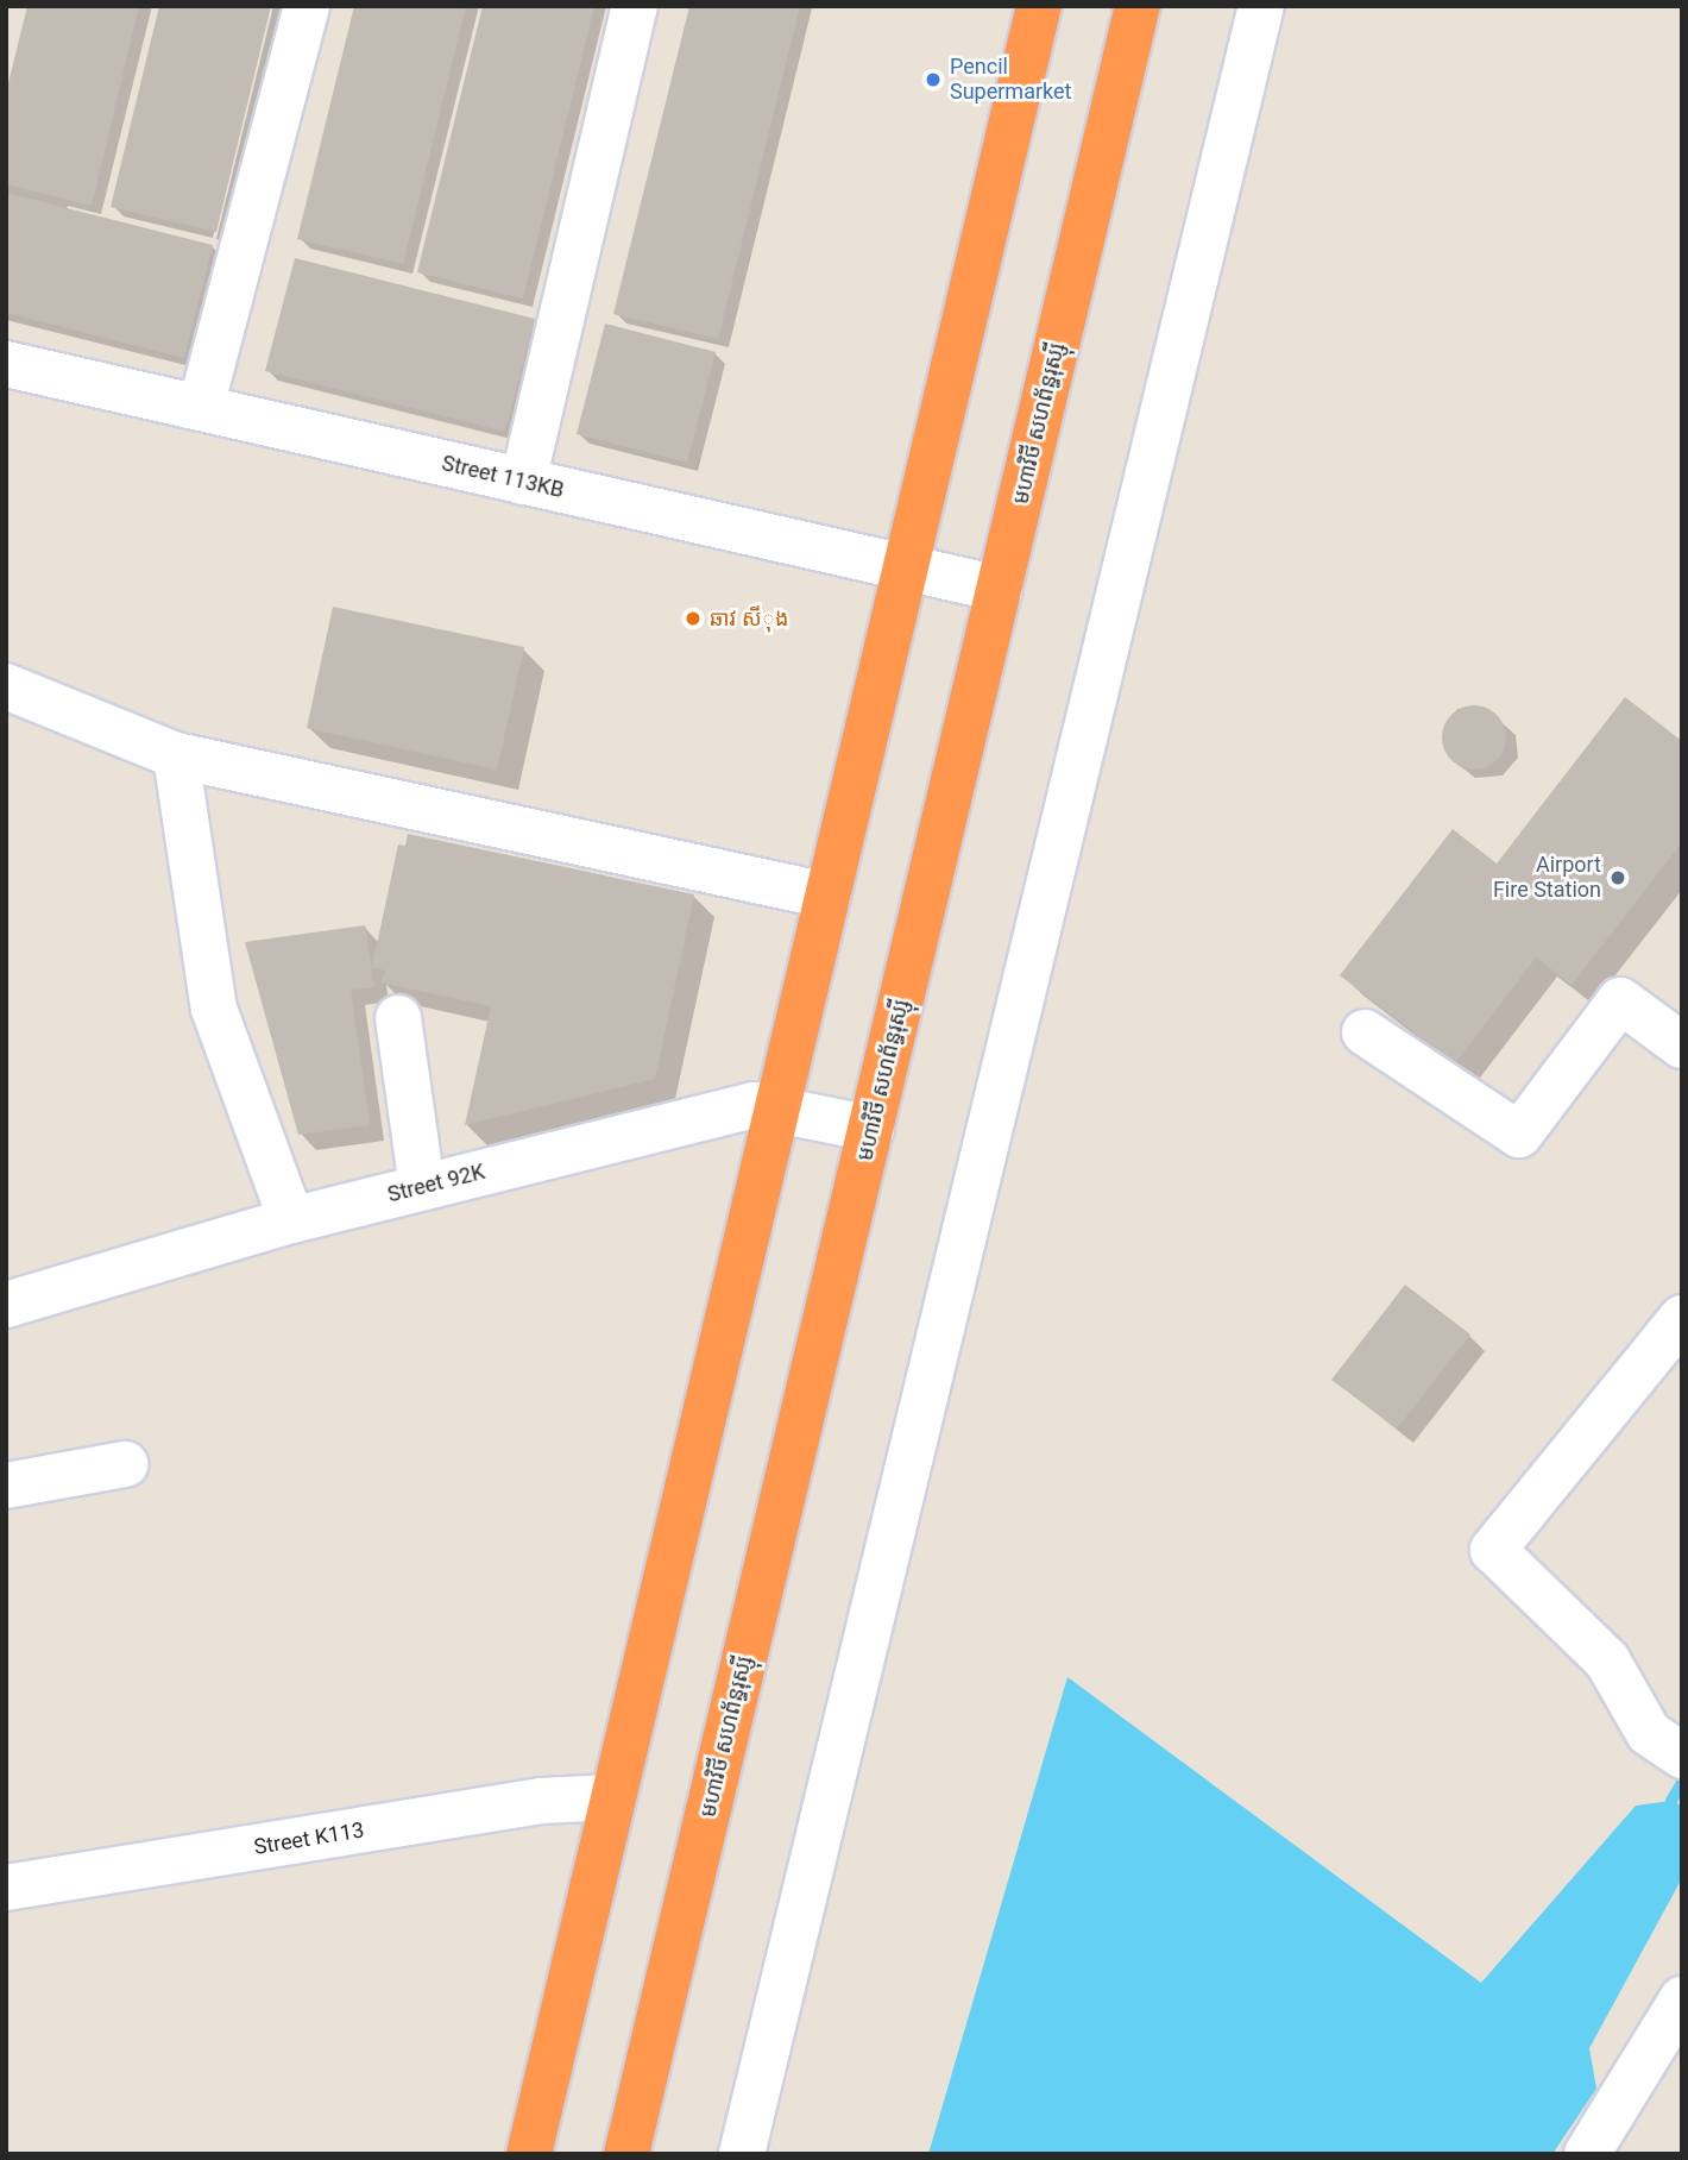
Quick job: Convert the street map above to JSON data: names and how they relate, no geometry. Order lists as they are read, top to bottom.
{
  "streets": {
    "highway": ["មហាវិថី សហព័ន្ធរុស្ស៊ី"],
    "street": ["Street 113KB", "Street 92K", "Street K113"]
  },
  "crossings": [
    ["មហាវិថី សហព័ន្ធរុស្ស៊ី", "Street 113KB"],
    ["មហាវិថី សហព័ន្ធរុស្ស៊ី", "Street 92K"]
  ],
  "places": ["Pencil Supermarket", "ឆាវ សីុង", "Airport Fire Station"]
}
